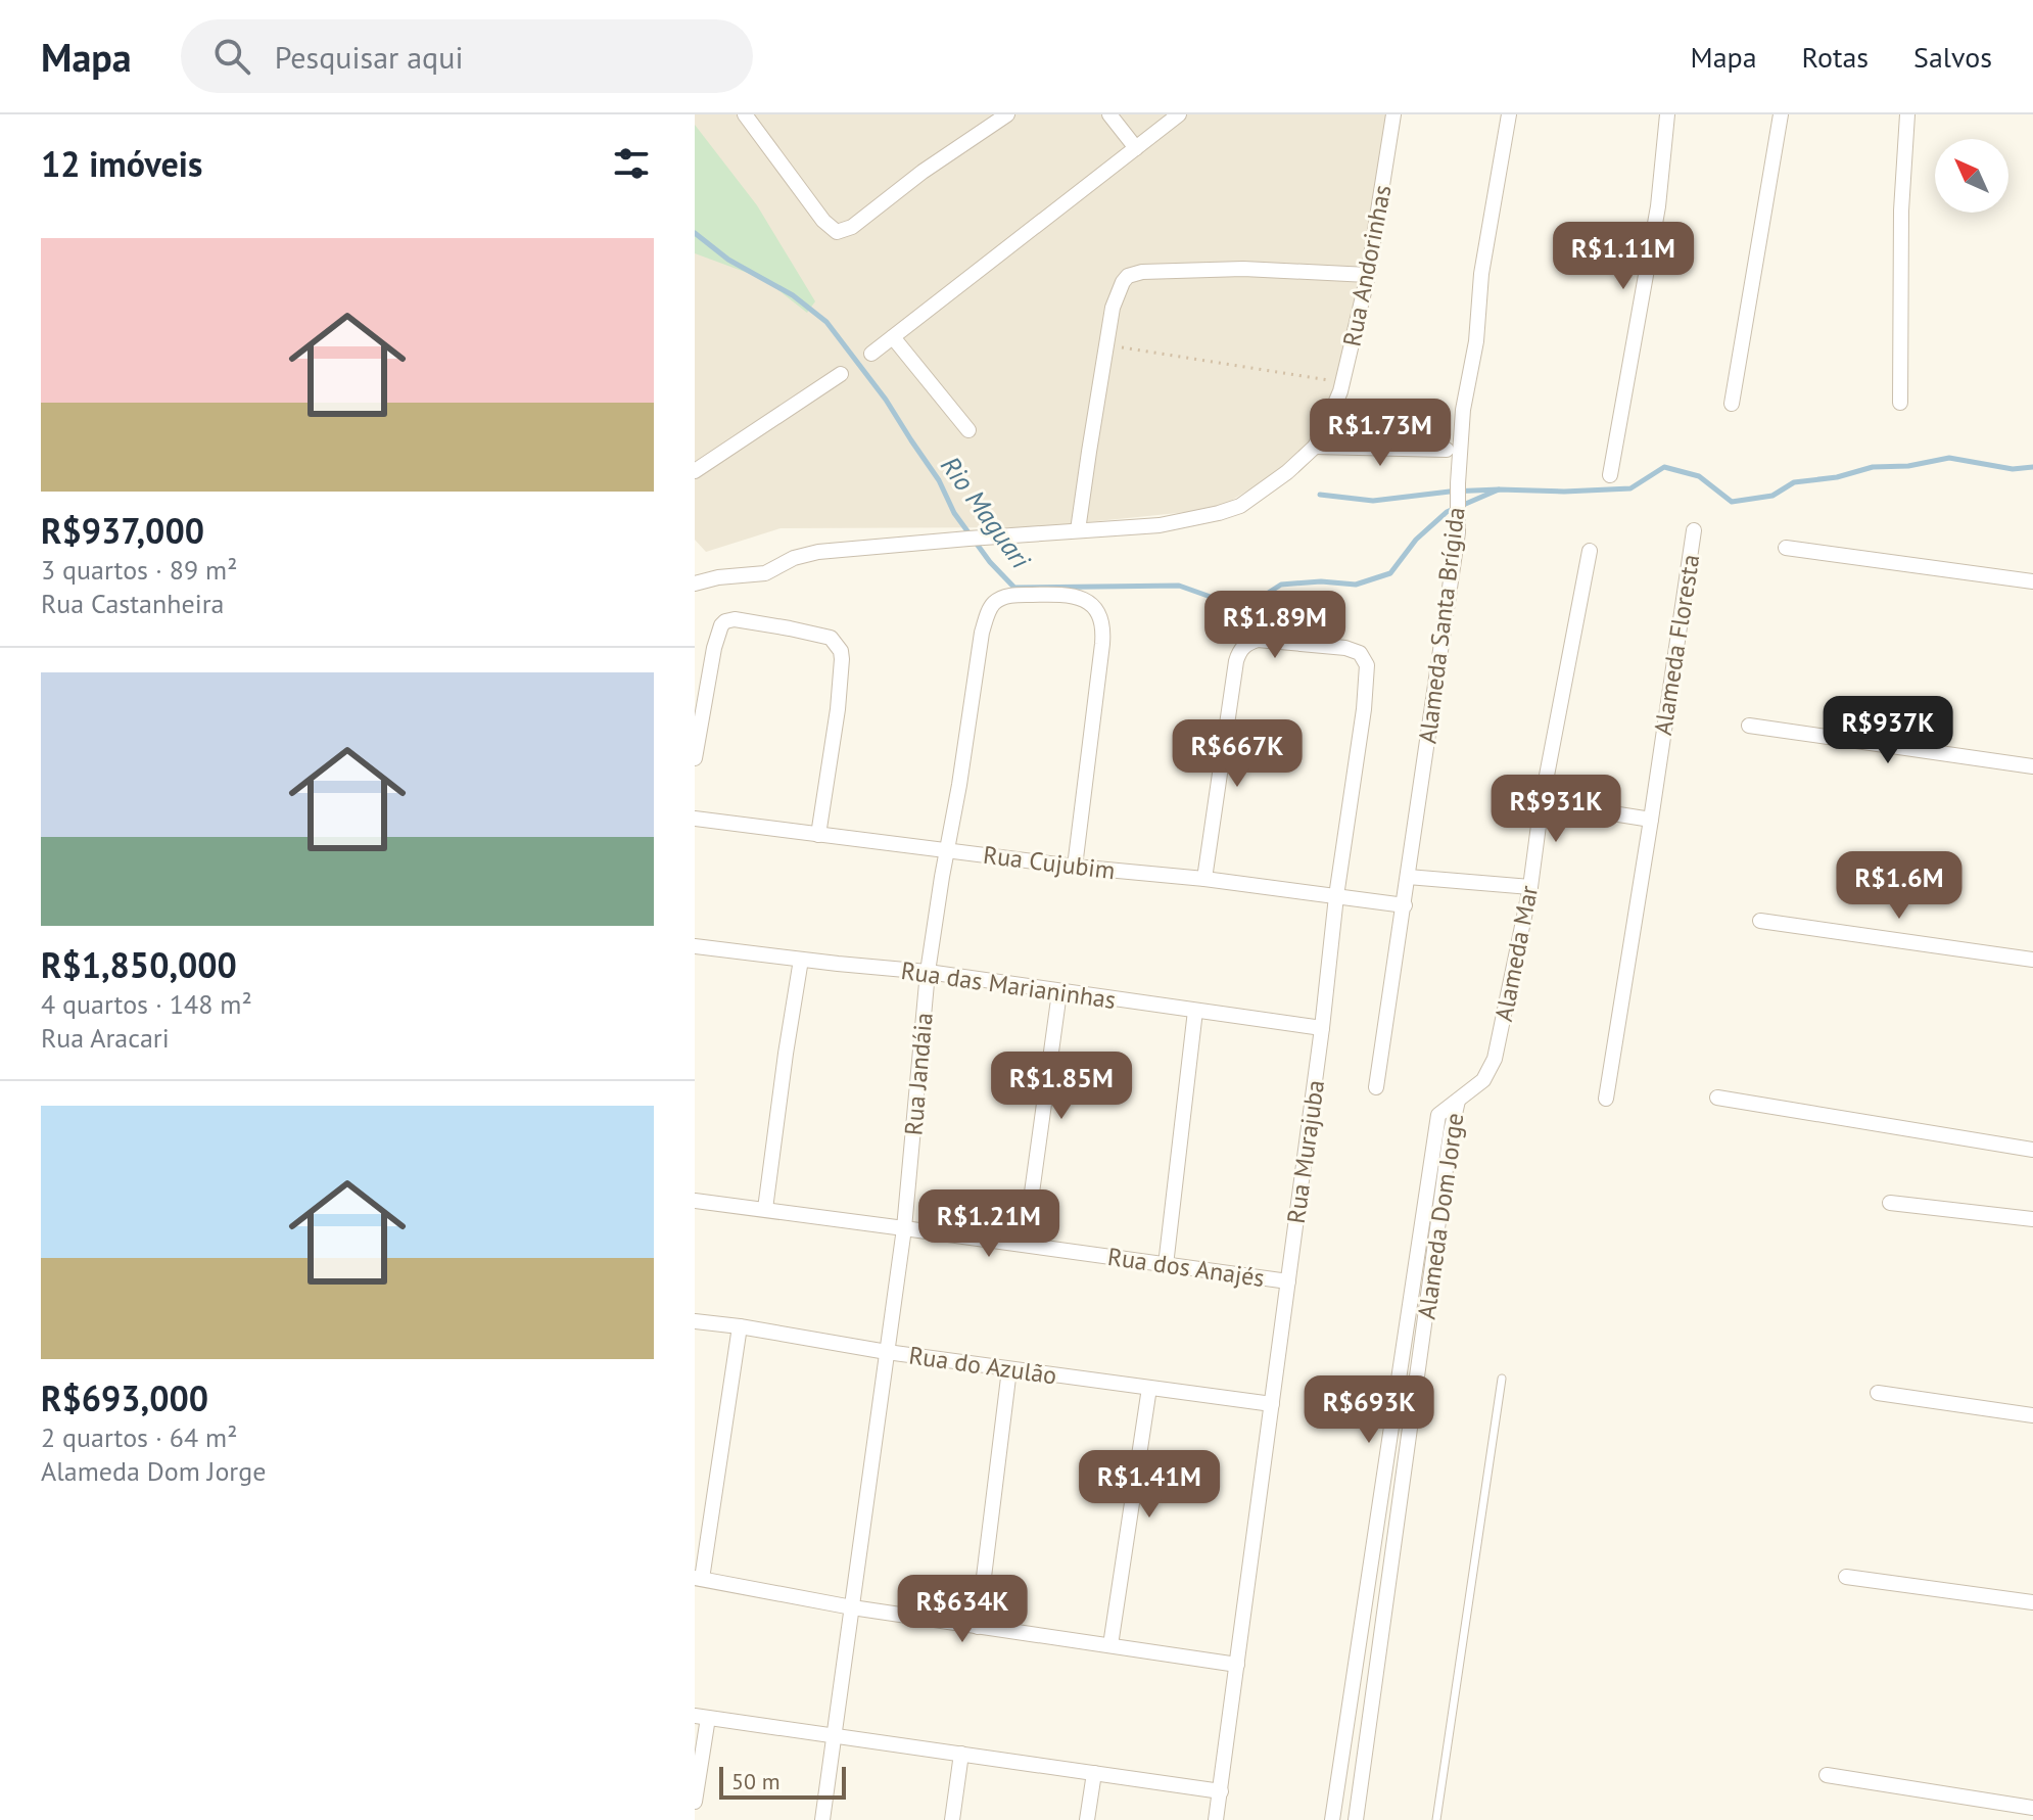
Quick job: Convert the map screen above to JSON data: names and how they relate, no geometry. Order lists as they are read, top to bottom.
{
  "streets": {
    "street": [
      "Rua Andorinhas",
      "Alameda Santa Brígida",
      "Alameda Floresta",
      "Rua Cujubim",
      "Alameda Mar",
      "Rua das Marianinhas",
      "Rua Jandáia",
      "Rua Murajuba",
      "Alameda Dom Jorge",
      "Rua dos Anajés",
      "Rua do Azulão"
    ]
  },
  "crossings": [
    ["Alameda Santa Brígida", "Rua Cujubim"],
    ["Rua Cujubim", "Rua Jandáia"],
    ["Rua Cujubim", "Rua Murajuba"],
    ["Alameda Mar", "Alameda Dom Jorge"],
    ["Rua das Marianinhas", "Rua Jandáia"],
    ["Rua das Marianinhas", "Rua Murajuba"],
    ["Rua Jandáia", "Rua dos Anajés"],
    ["Rua Jandáia", "Rua do Azulão"],
    ["Rua Murajuba", "Rua dos Anajés"],
    ["Rua Murajuba", "Rua do Azulão"]
  ],
  "water": ["Rio Maguari"],
  "scale_bar": "50 m",
  "north": "top left",
  "page": {
    "header": "Mapa",
    "search": "Pesquisar aqui",
    "nav": ["Mapa", "Rotas", "Salvos"],
    "heading": "12 imóveis",
    "list": [
      {
        "name": "R$937,000",
        "note": "3 quartos · 89 m² · Rua Castanheira"
      },
      {
        "name": "R$1,850,000",
        "note": "4 quartos · 148 m² · Rua Aracari"
      },
      {
        "name": "R$693,000",
        "note": "2 quartos · 64 m² · Alameda Dom Jorge"
      }
    ],
    "price": [
      "R$1.11M",
      "R$1.73M",
      "R$1.89M",
      "R$937K",
      "R$667K",
      "R$931K",
      "R$1.6M",
      "R$1.85M",
      "R$1.21M",
      "R$693K",
      "R$1.41M",
      "R$634K"
    ],
    "scale": "50 m"
  }
}
